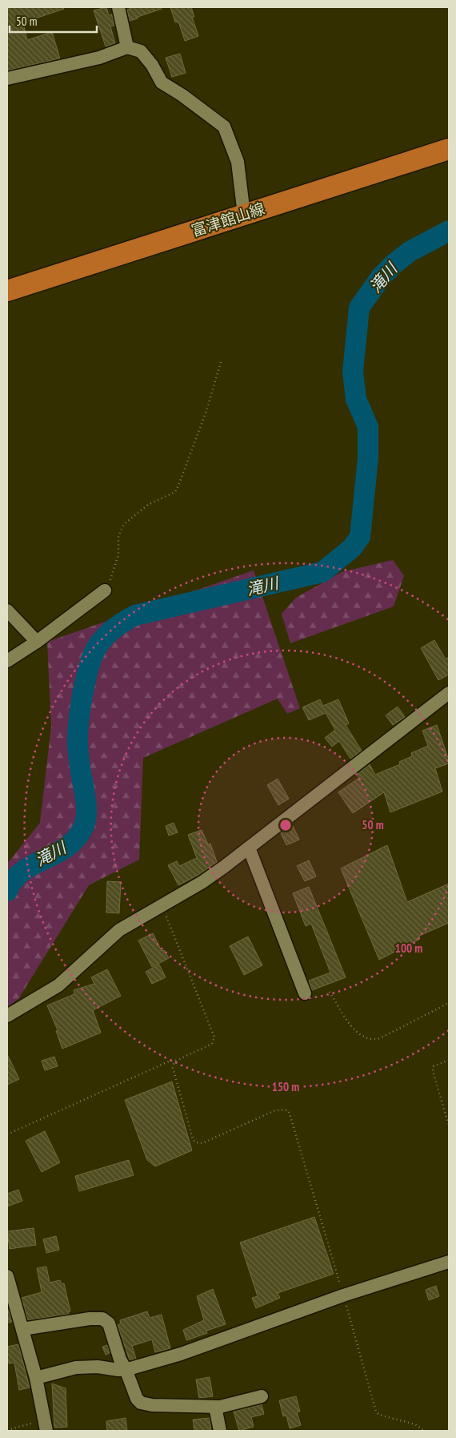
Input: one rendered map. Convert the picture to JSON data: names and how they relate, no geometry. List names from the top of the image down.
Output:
{
  "streets": {
    "main road": ["富津館山線"]
  },
  "water": ["滝川"],
  "scale_bar": "50 m",
  "rings": ["50 m", "100 m", "150 m"]
}
